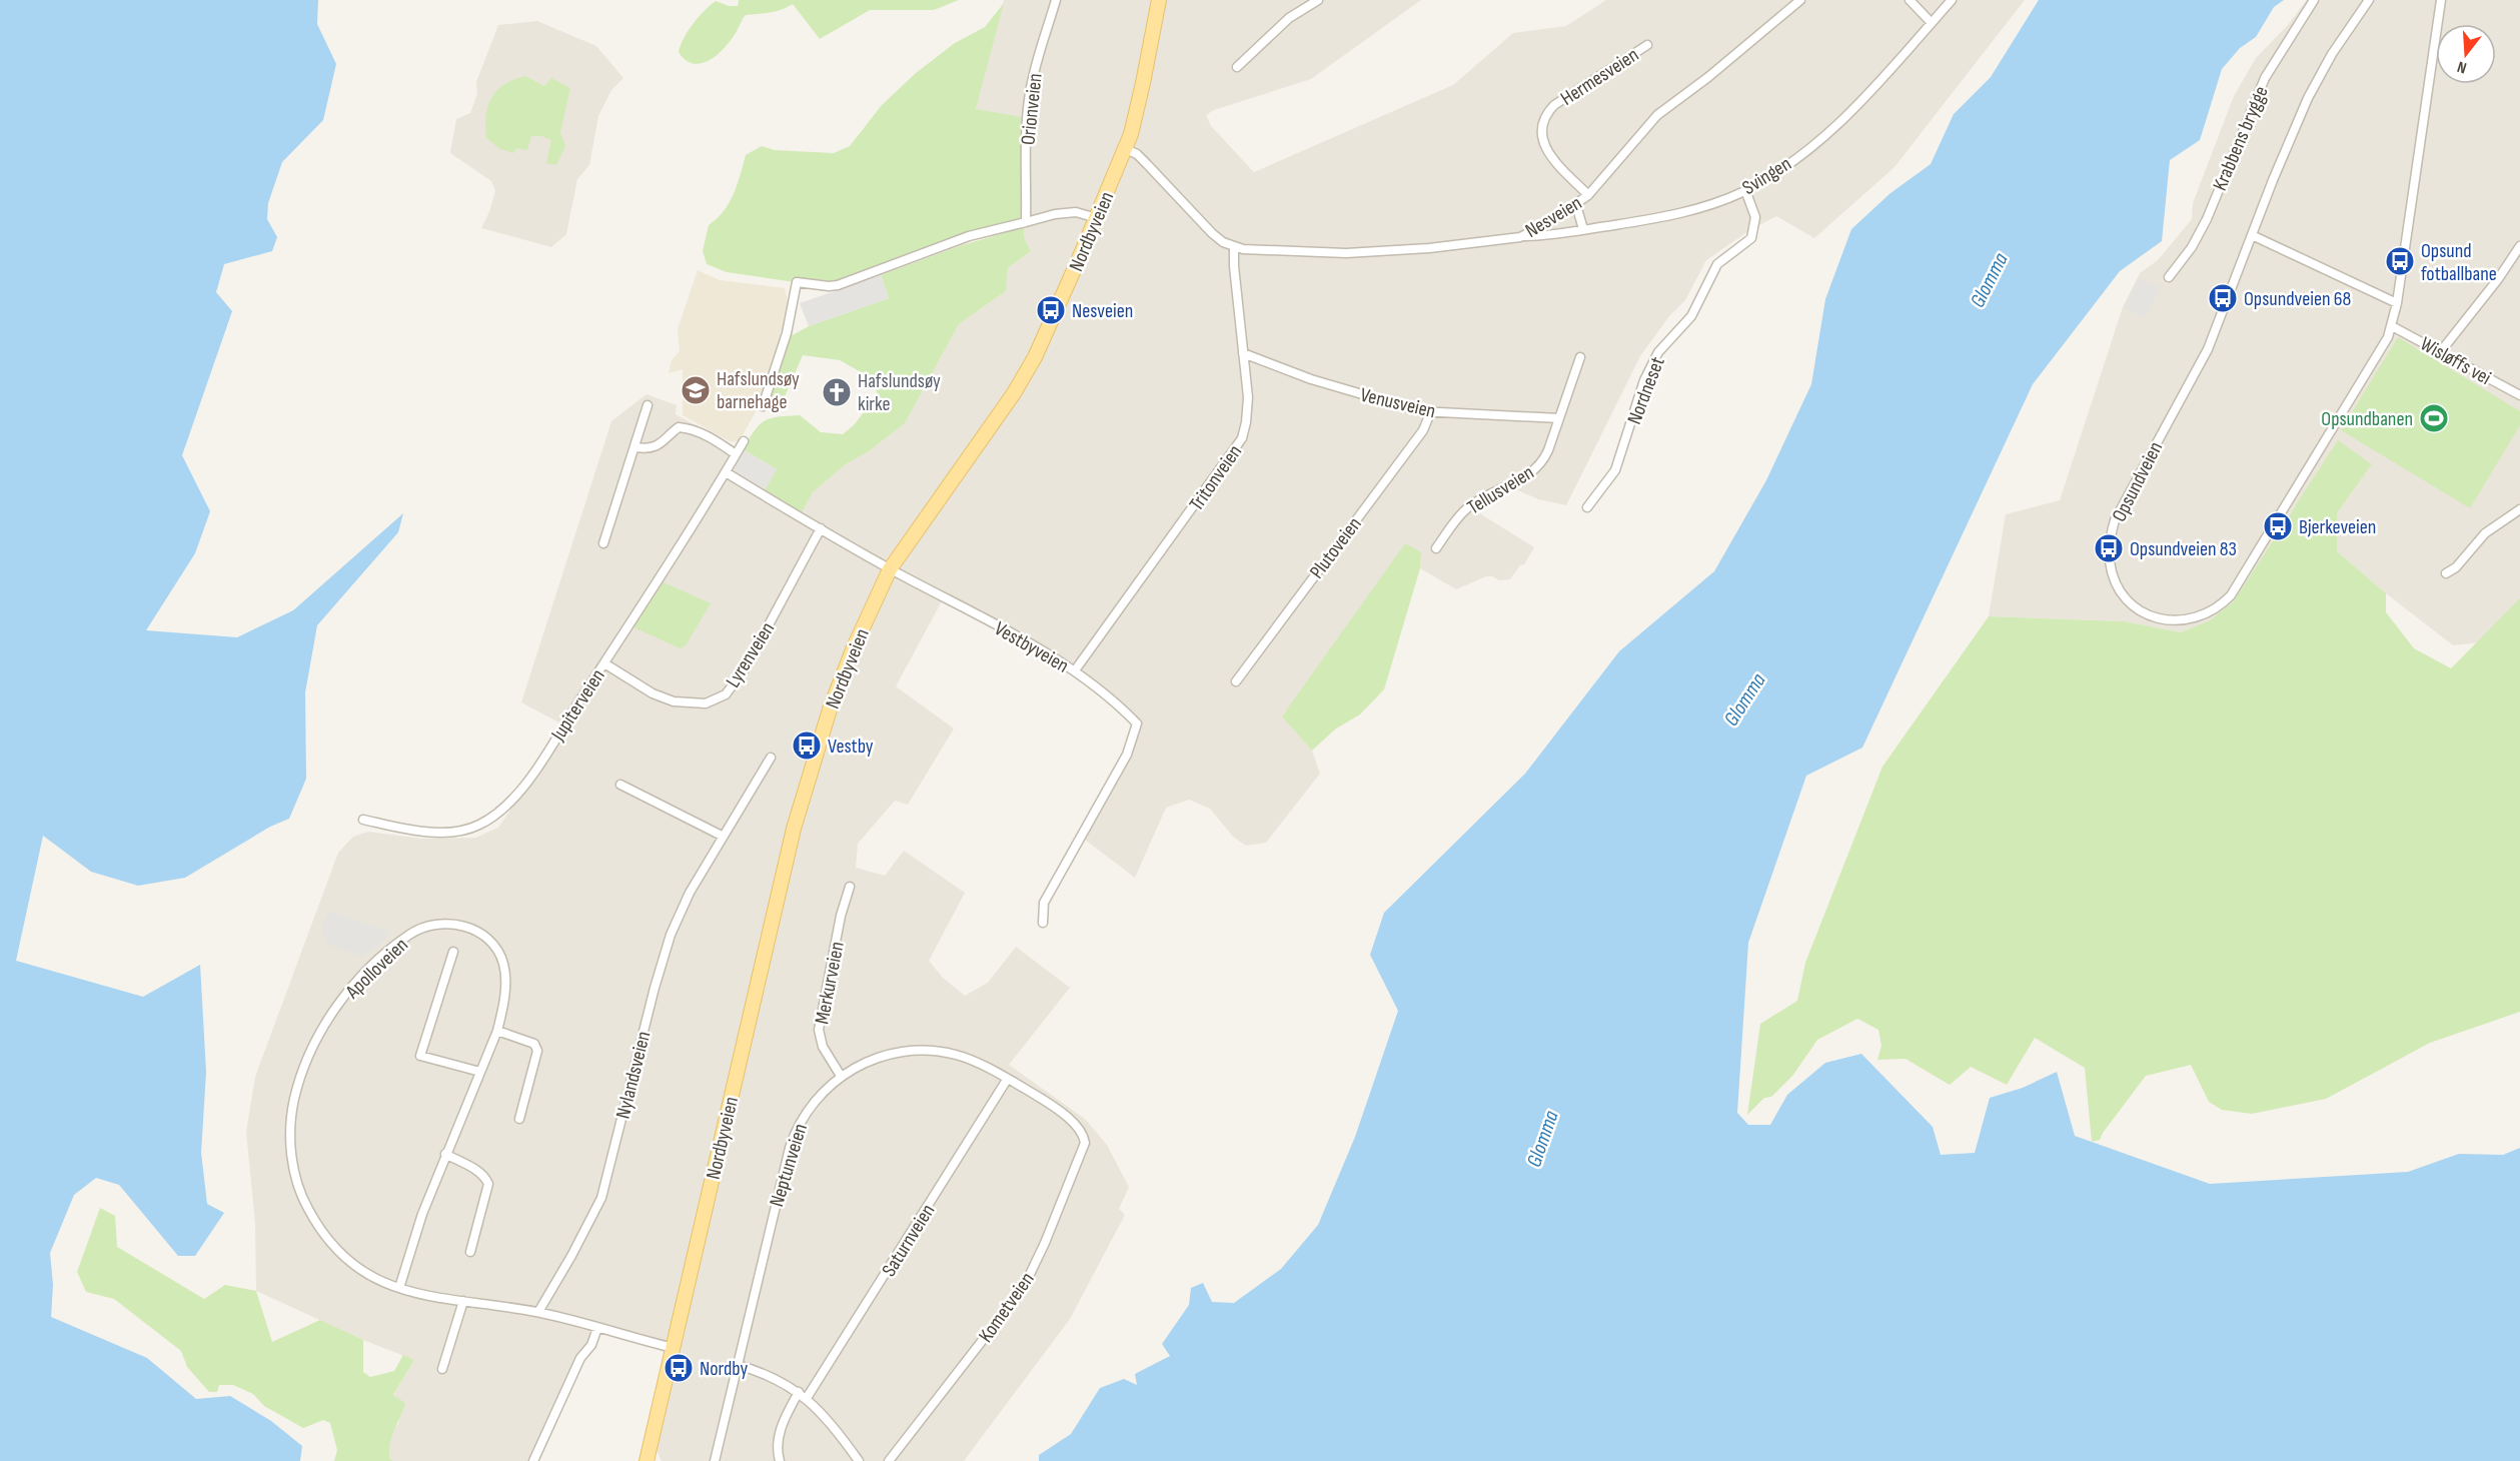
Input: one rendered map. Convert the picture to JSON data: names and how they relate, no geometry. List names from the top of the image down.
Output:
{
  "streets": {
    "main road": ["Nordbyveien"],
    "street": [
      "Hermesveien",
      "Orionveien",
      "Krabbens brygge",
      "Svingen",
      "Nesveien",
      "Wisløffs vei",
      "Nordneset",
      "Venusveien",
      "Tritonveien",
      "Opsundveien",
      "Tellusveien",
      "Plutoveien",
      "Vestbyveien",
      "Lyrenveien",
      "Jupiterveien",
      "Apolloveien",
      "Merkurveien",
      "Nylandsveien",
      "Neptunveien",
      "Saturnveien",
      "Kometveien"
    ]
  },
  "crossings": [
    ["Hermesveien", "Nesveien"],
    ["Svingen", "Nesveien"],
    ["Svingen", "Nordneset"],
    ["Nesveien", "Tritonveien"],
    ["Nordbyveien", "Vestbyveien"],
    ["Nordbyveien", "Apolloveien"],
    ["Wisløffs vei", "Opsundveien"],
    ["Venusveien", "Tritonveien"],
    ["Venusveien", "Tellusveien"],
    ["Venusveien", "Plutoveien"],
    ["Tritonveien", "Vestbyveien"],
    ["Vestbyveien", "Lyrenveien"],
    ["Vestbyveien", "Jupiterveien"],
    ["Lyrenveien", "Jupiterveien"],
    ["Apolloveien", "Nylandsveien"],
    ["Merkurveien", "Neptunveien"],
    ["Neptunveien", "Saturnveien"],
    ["Neptunveien", "Kometveien"]
  ],
  "water": ["Glomma"],
  "places": {
    "bus stop": [
      "Opsund fotballbane",
      "Opsundveien 68",
      "Nesveien",
      "Bjerkeveien",
      "Opsundveien 83",
      "Vestby",
      "Nordby"
    ],
    "school or university": ["Hafslundsøy barnehage"],
    "church": ["Hafslundsøy kirke"],
    "sports": ["Opsundbanen"]
  },
  "north": "bottom"
}
